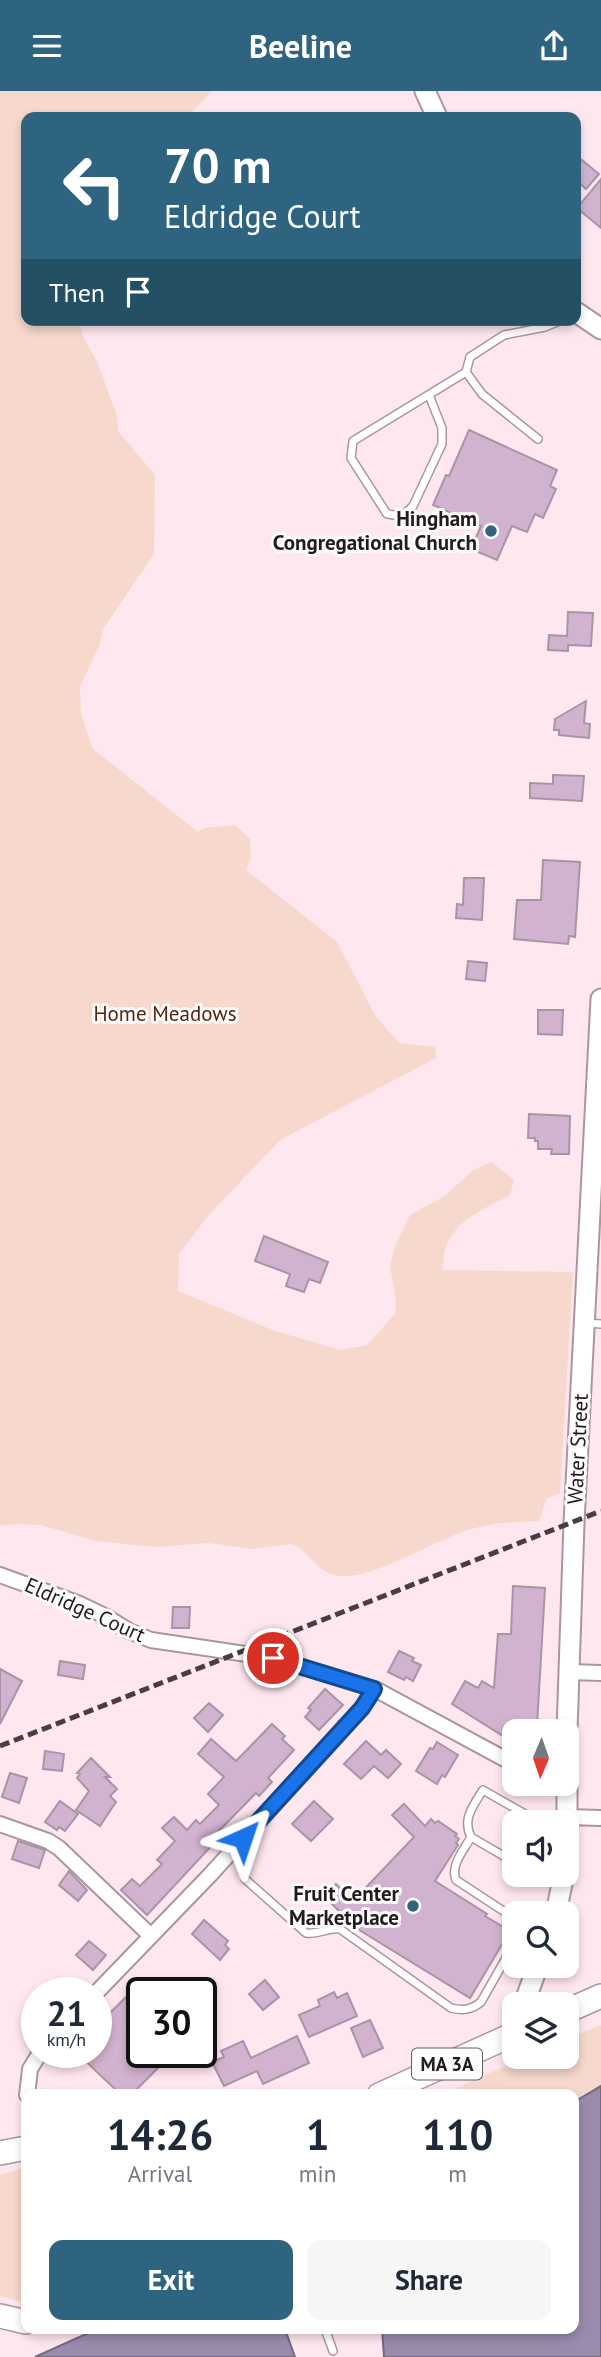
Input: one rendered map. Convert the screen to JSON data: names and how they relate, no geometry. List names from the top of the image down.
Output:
{
  "streets": {
    "main road": ["Water Street", "MA 3A"],
    "street": ["Eldridge Court"]
  },
  "parks": ["Home Meadows"],
  "places": ["Hingham Congregational Church", "Fruit Center Marketplace"],
  "north": "bottom",
  "page": {
    "header": "Beeline",
    "turn": ["70 m", "Eldridge Court"],
    "then": "Then",
    "speed": "21 km/h",
    "limit": "30",
    "eta": [
      "14:26",
      "Arrival",
      "1",
      "min",
      "110",
      "m"
    ],
    "buttons": ["Exit", "Share"]
  }
}
